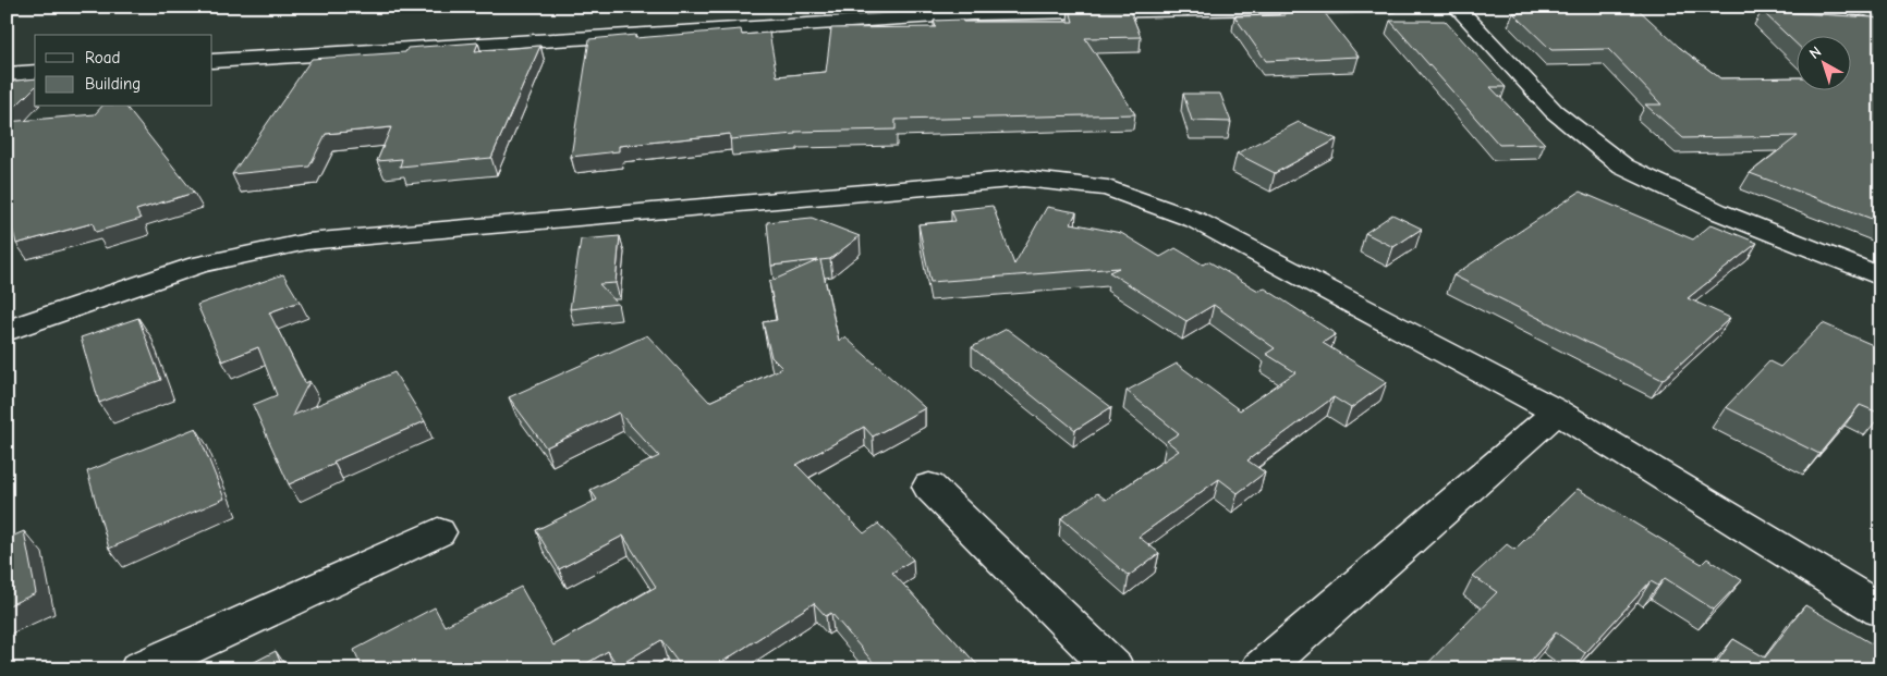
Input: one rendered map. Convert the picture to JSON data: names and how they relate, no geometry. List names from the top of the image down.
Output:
{
  "legend": ["Road", "Building"],
  "north": "top left"
}
